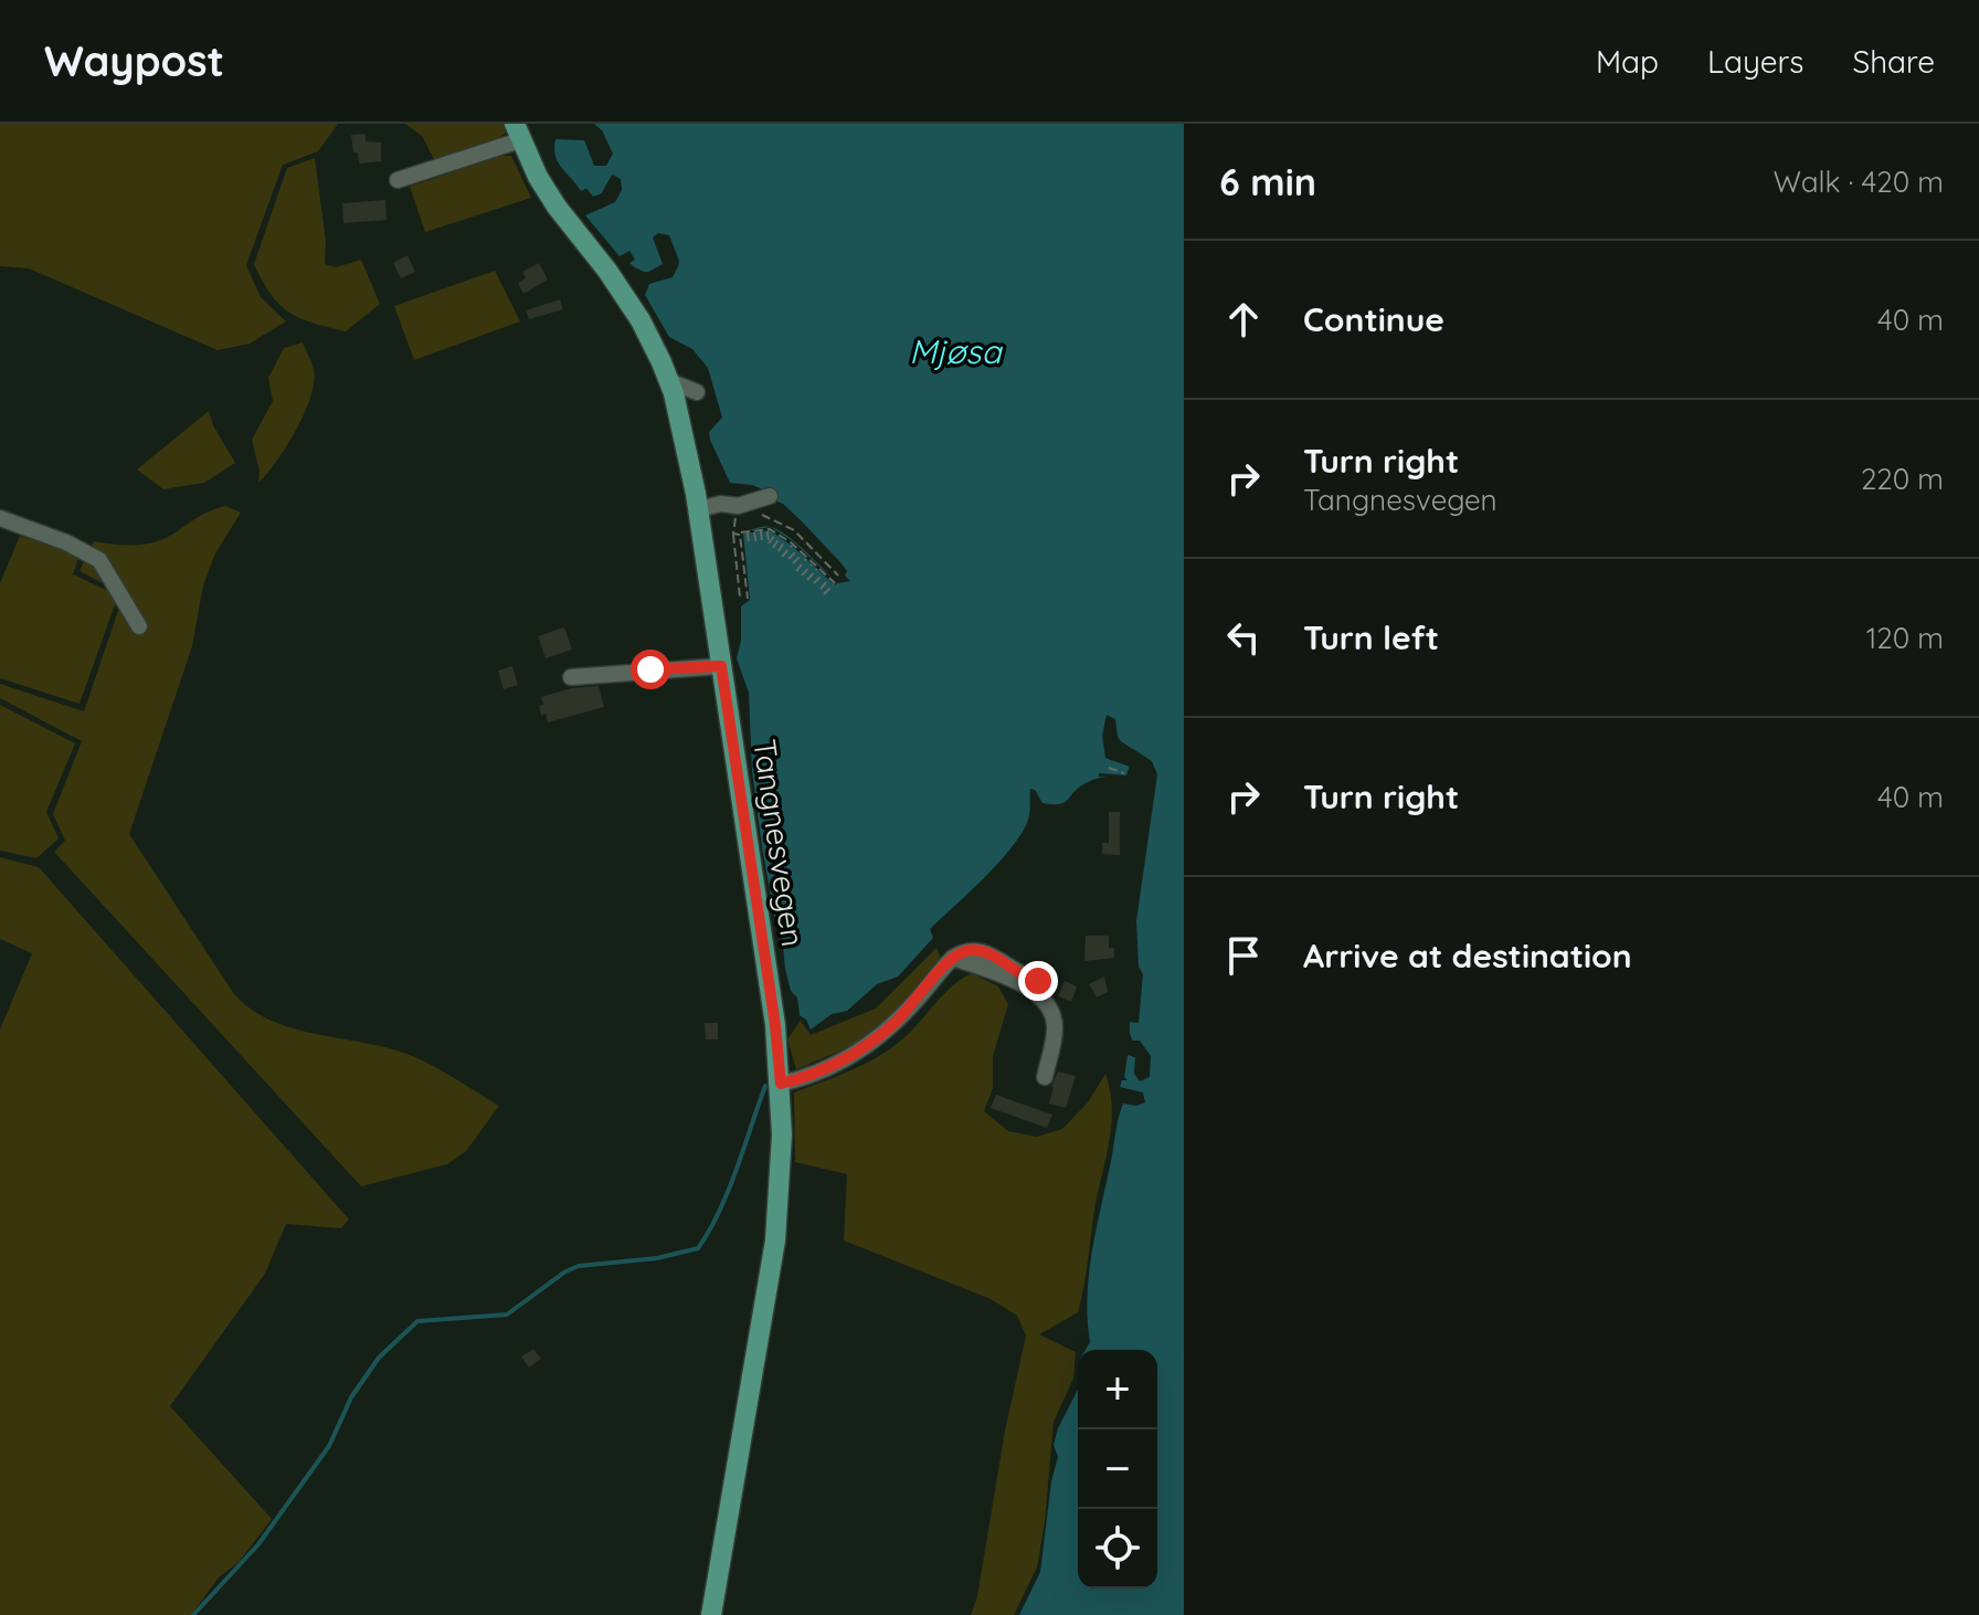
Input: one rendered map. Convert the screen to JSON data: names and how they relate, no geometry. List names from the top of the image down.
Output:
{
  "streets": {
    "main road": ["Tangnesvegen"]
  },
  "water": ["Mjøsa"],
  "page": {
    "header": "Waypost",
    "nav": ["Map", "Layers", "Share"],
    "heading": ["6 min", "Walk · 420 m"],
    "list": [
      ["Continue", "40 m"],
      ["Turn right", "Tangnesvegen", "220 m"],
      ["Turn left", "120 m"],
      ["Turn right", "40 m"],
      "Arrive at destination"
    ],
    "map_buttons": ["+", "−"]
  }
}
